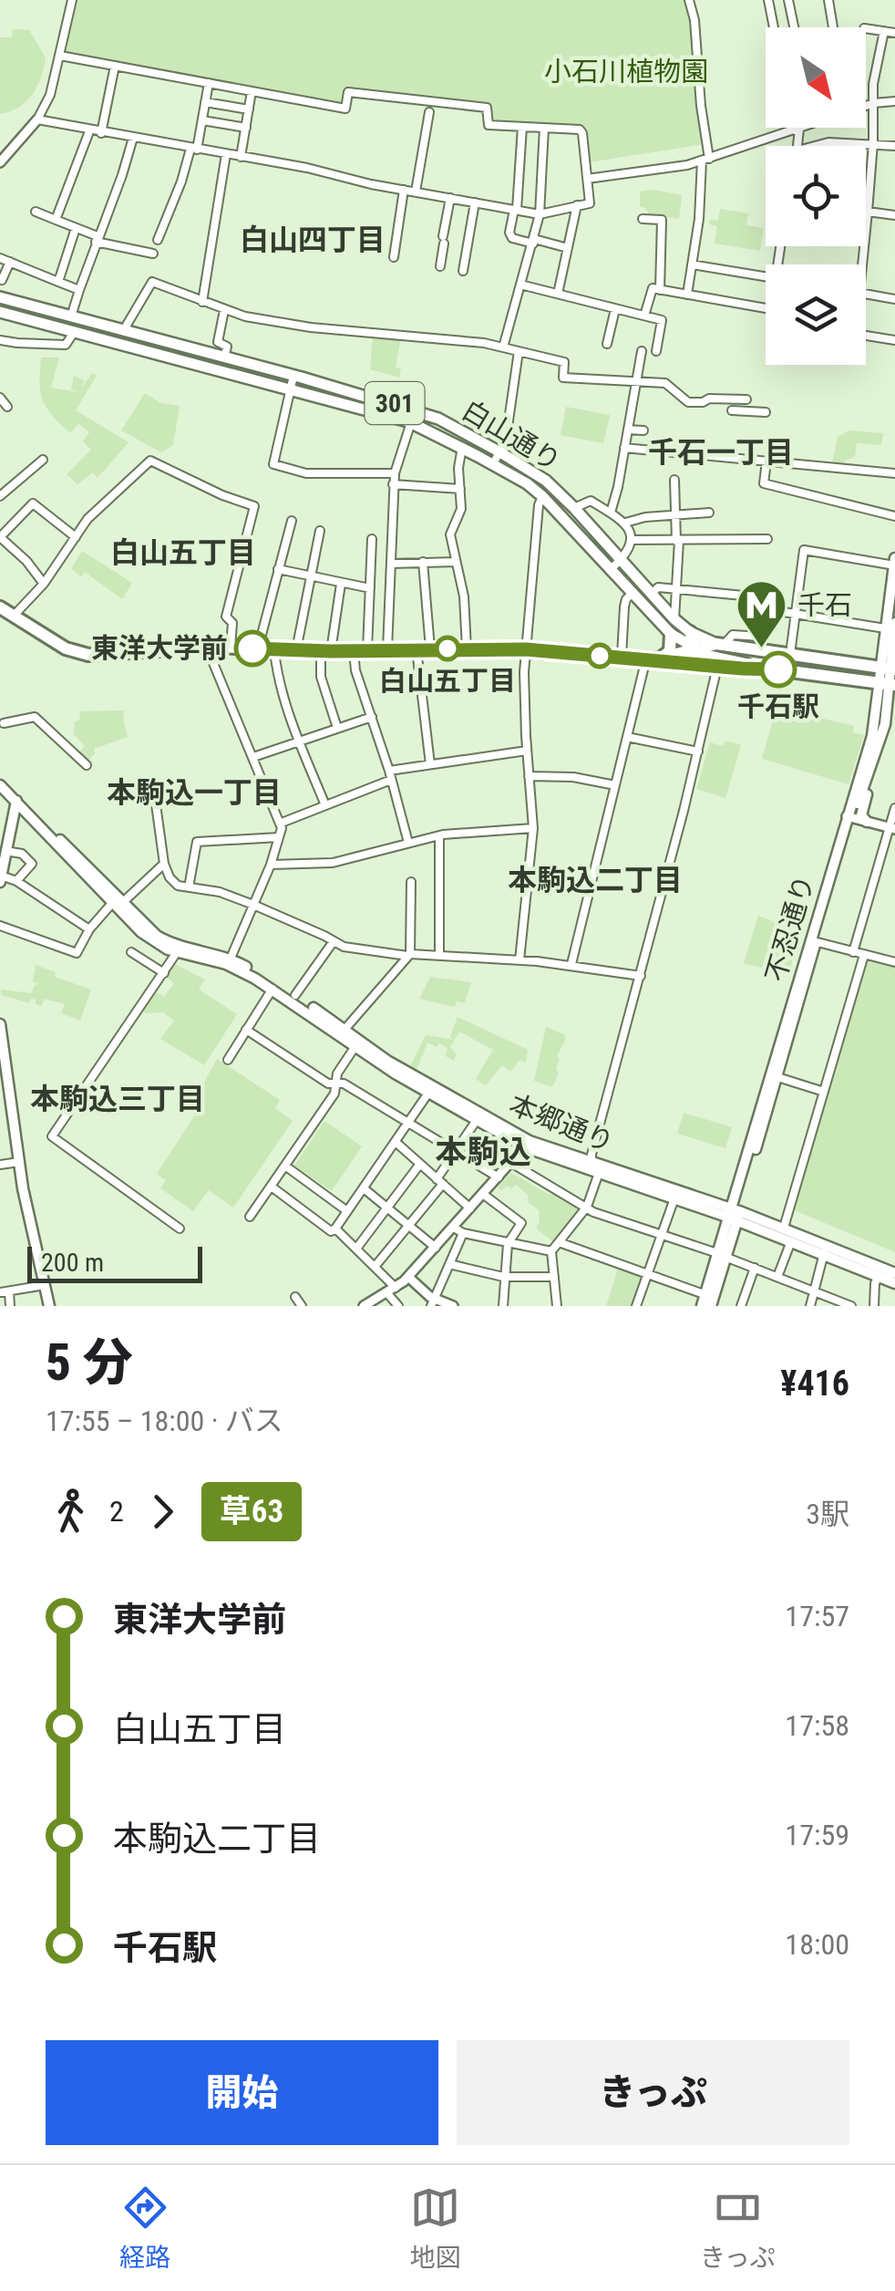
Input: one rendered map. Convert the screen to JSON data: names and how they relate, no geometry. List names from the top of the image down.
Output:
{
  "streets": {
    "highway": ["白山通り"],
    "main road": ["301", "不忍通り", "本郷通り"]
  },
  "crossings": [
    ["白山通り", "不忍通り"],
    ["不忍通り", "本郷通り"]
  ],
  "districts": [
    "白山四丁目",
    "千石一丁目",
    "白山五丁目",
    "本駒込一丁目",
    "本駒込二丁目",
    "本駒込三丁目",
    "本駒込"
  ],
  "parks": ["小石川植物園"],
  "places": {
    "other": ["東洋大学前", "白山五丁目", "千石駅"],
    "metro station": ["千石"]
  },
  "lines": ["bus line 草63"],
  "scale_bar": "200 m",
  "north": "bottom right",
  "page": {
    "scale": "200 m",
    "heading": ["5 分", "17:55 – 18:00 · バス", "¥416"],
    "legs": ["2", "草63", "3駅"],
    "list": [
      {
        "name": "東洋大学前",
        "value": "17:57"
      },
      {
        "name": "白山五丁目",
        "value": "17:58"
      },
      {
        "name": "本駒込二丁目",
        "value": "17:59"
      },
      {
        "name": "千石駅",
        "value": "18:00"
      }
    ],
    "buttons": ["開始", "きっぷ"],
    "tabs": ["経路", "地図", "きっぷ"]
  }
}
